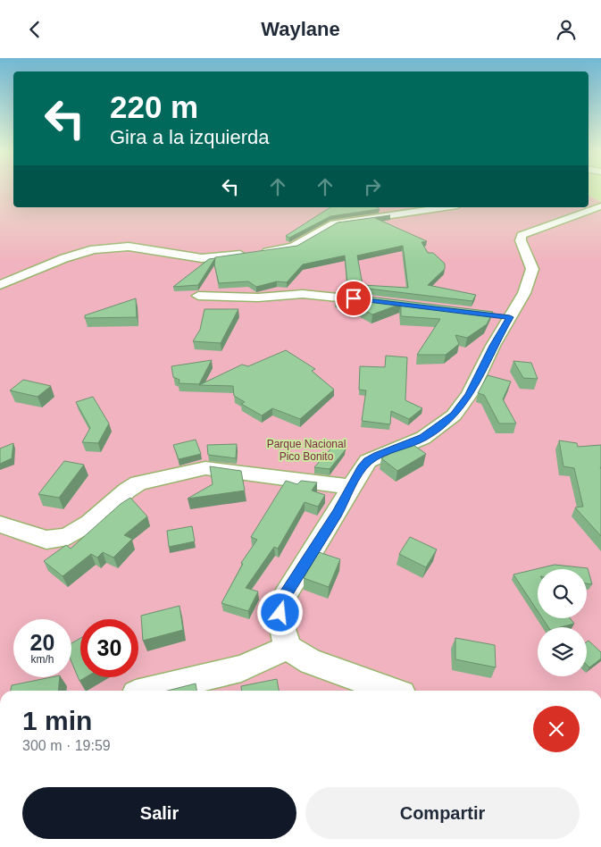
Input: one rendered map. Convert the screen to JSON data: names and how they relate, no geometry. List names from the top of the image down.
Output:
{
  "parks": ["Parque Nacional Pico Bonito"],
  "page": {
    "header": "Waylane",
    "turn": ["220 m", "Gira a la izquierda"],
    "speed": "20 km/h",
    "limit": "30",
    "heading": ["1 min", "300 m · 19:59"],
    "buttons": ["Salir", "Compartir"]
  }
}
